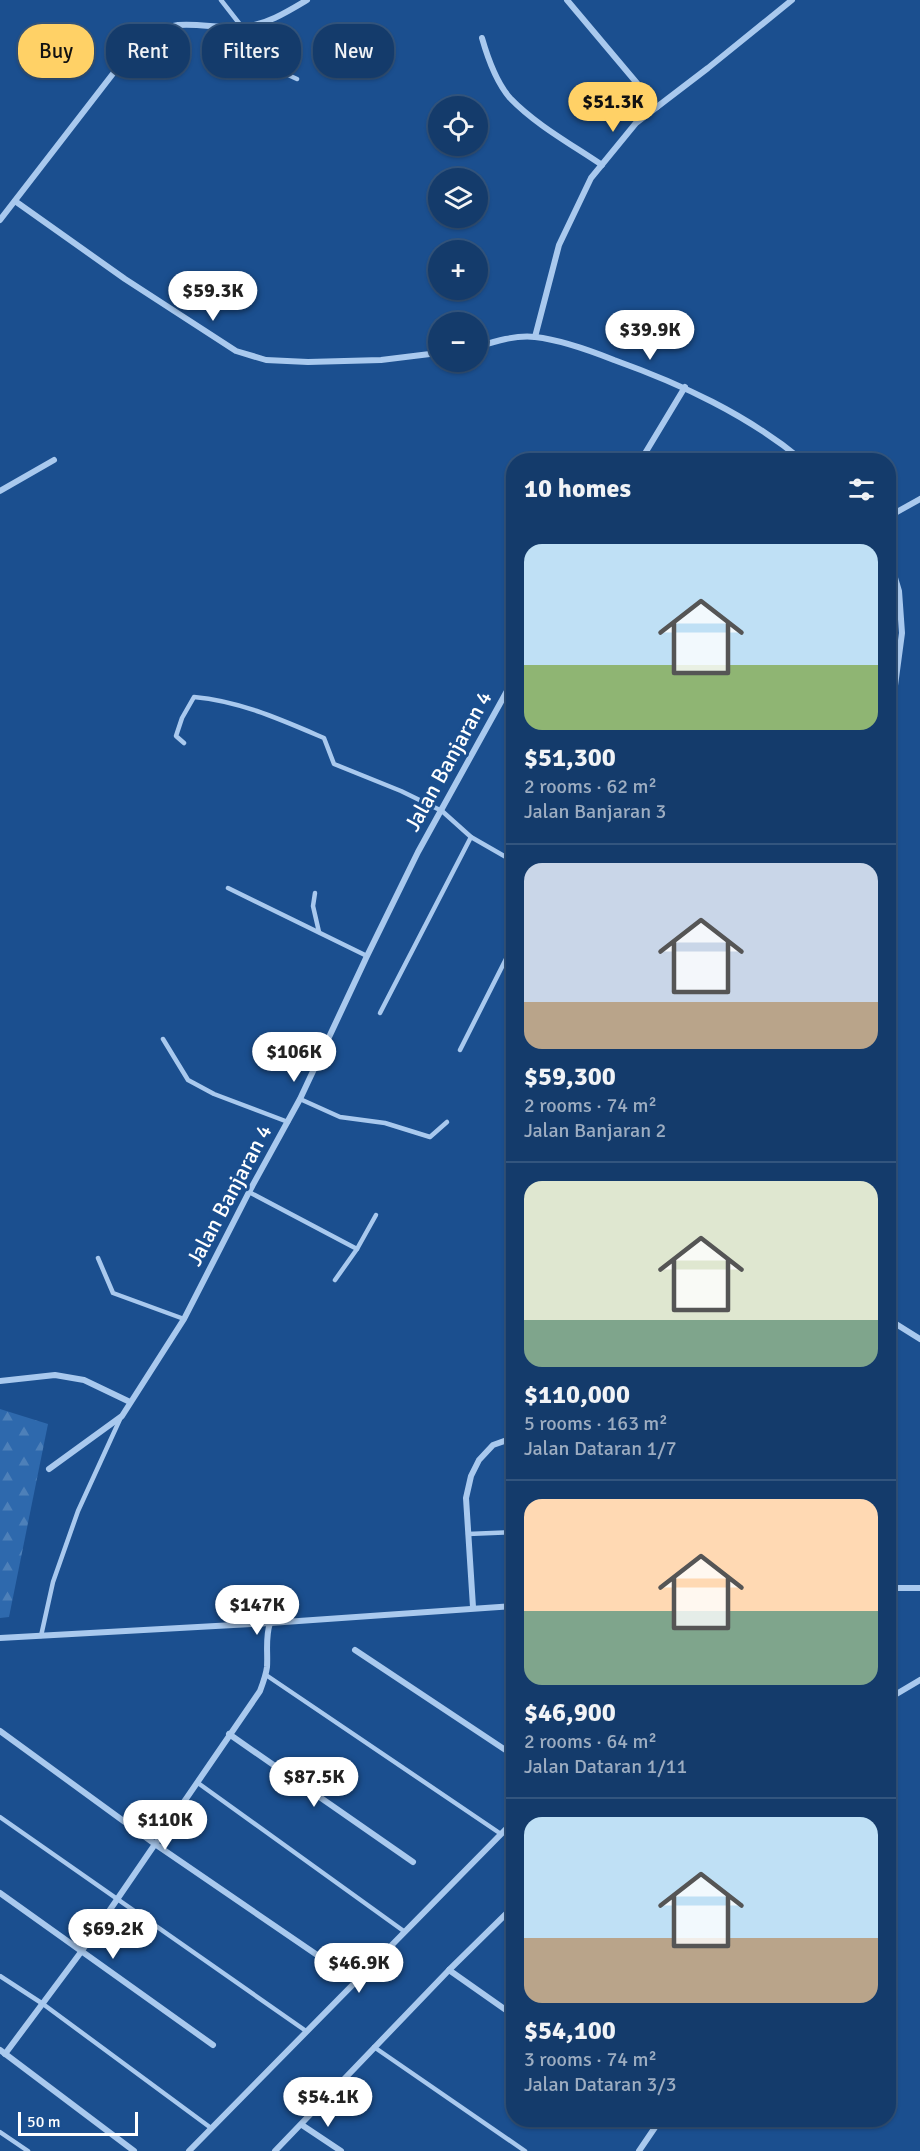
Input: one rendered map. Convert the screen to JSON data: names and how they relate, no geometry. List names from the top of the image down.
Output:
{
  "streets": {
    "street": ["Jalan Banjaran 4"]
  },
  "scale_bar": "50 m",
  "page": {
    "chip": [
      "Buy",
      "Rent",
      "Filters",
      "New"
    ],
    "price": [
      "$51.3K",
      "$59.3K",
      "$39.9K",
      "$106K",
      "$147K",
      "$87.5K",
      "$110K",
      "$69.2K",
      "$46.9K",
      "$54.1K"
    ],
    "map_buttons": ["+", "−"],
    "heading": "10 homes",
    "list": [
      {
        "name": "$51,300",
        "note": "2 rooms · 62 m² · Jalan Banjaran 3"
      },
      {
        "name": "$59,300",
        "note": "2 rooms · 74 m² · Jalan Banjaran 2"
      },
      {
        "name": "$110,000",
        "note": "5 rooms · 163 m² · Jalan Dataran 1/7"
      },
      {
        "name": "$46,900",
        "note": "2 rooms · 64 m² · Jalan Dataran 1/11"
      },
      {
        "name": "$54,100",
        "note": "3 rooms · 74 m² · Jalan Dataran 3/3"
      }
    ],
    "scale": "50 m"
  }
}
